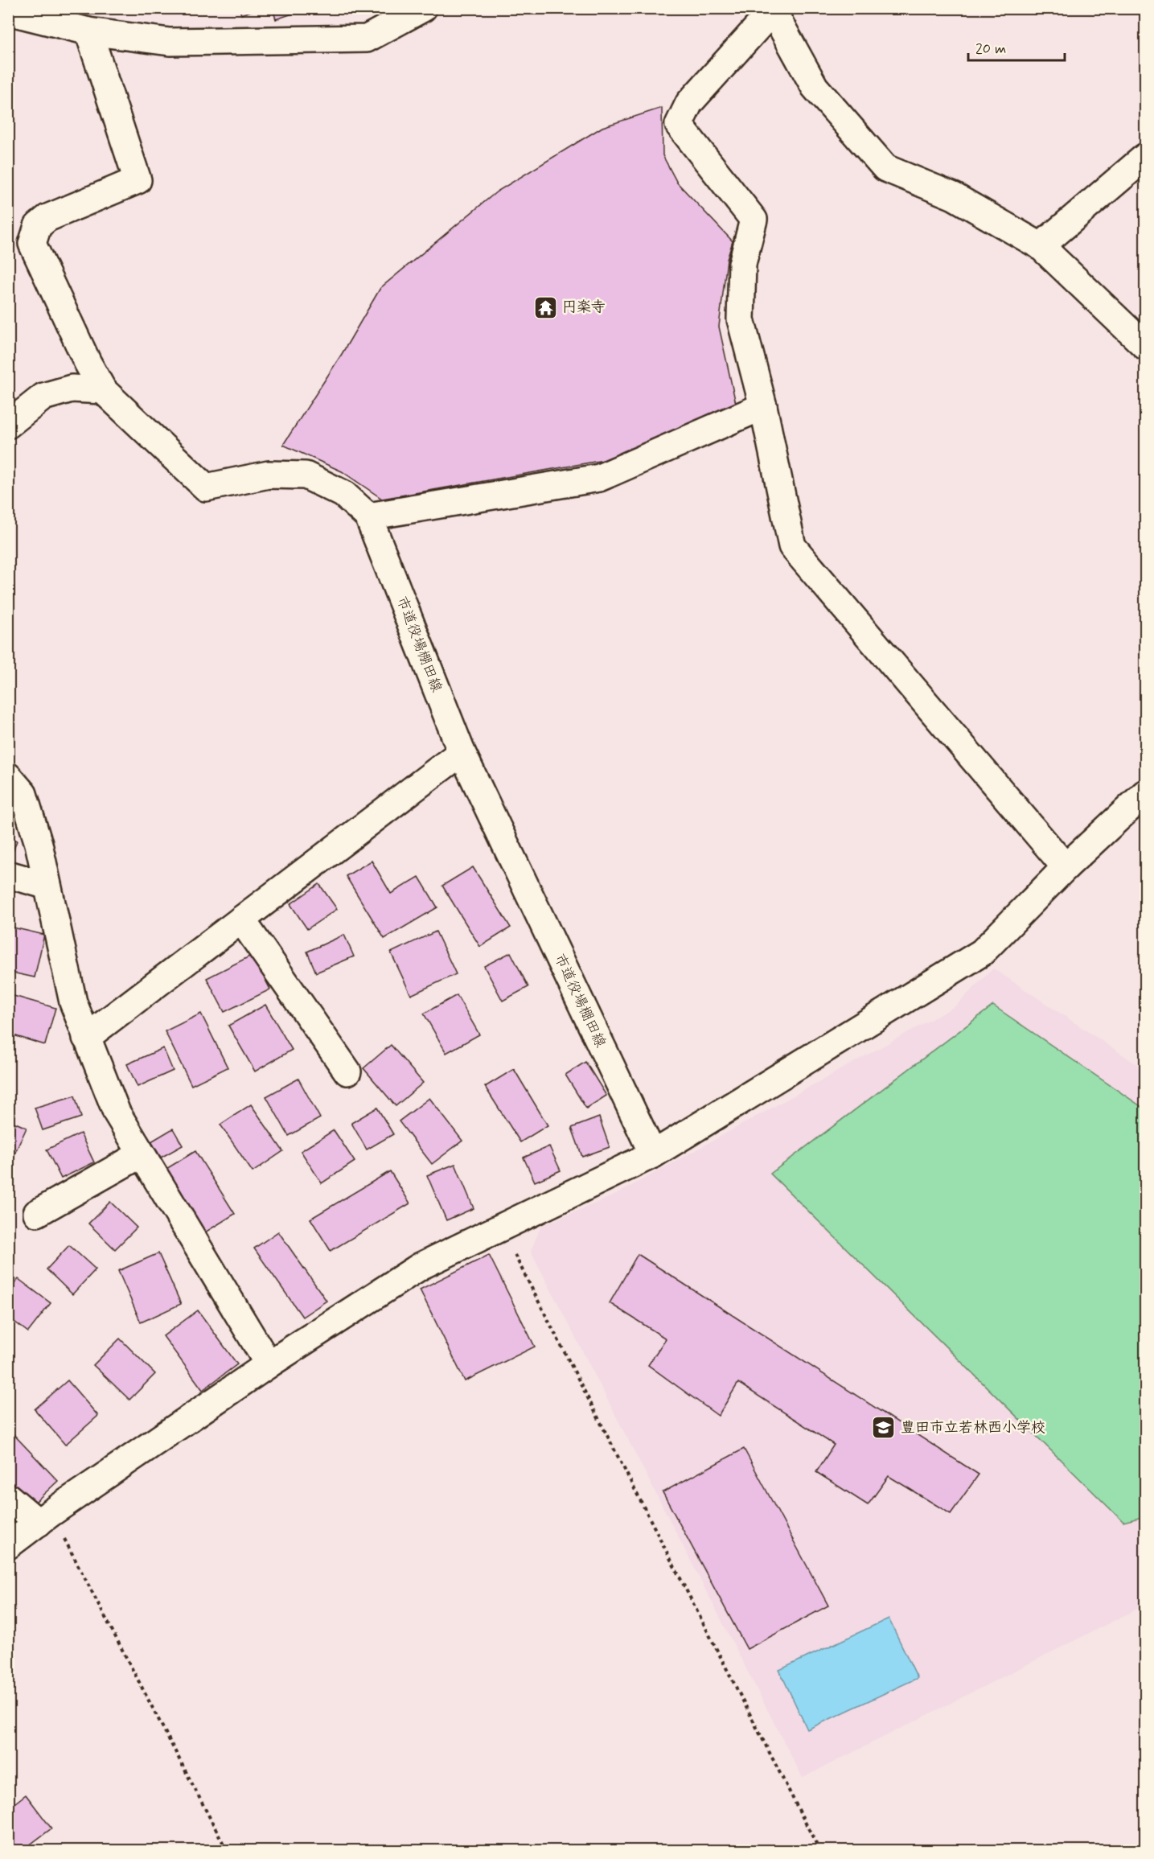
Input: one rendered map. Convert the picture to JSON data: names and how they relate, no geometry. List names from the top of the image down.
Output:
{
  "streets": {
    "street": ["市道役場棚田線"]
  },
  "places": {
    "temple": ["円楽寺"],
    "school or university": ["豊田市立若林西小学校"]
  },
  "scale_bar": "20 m"
}
